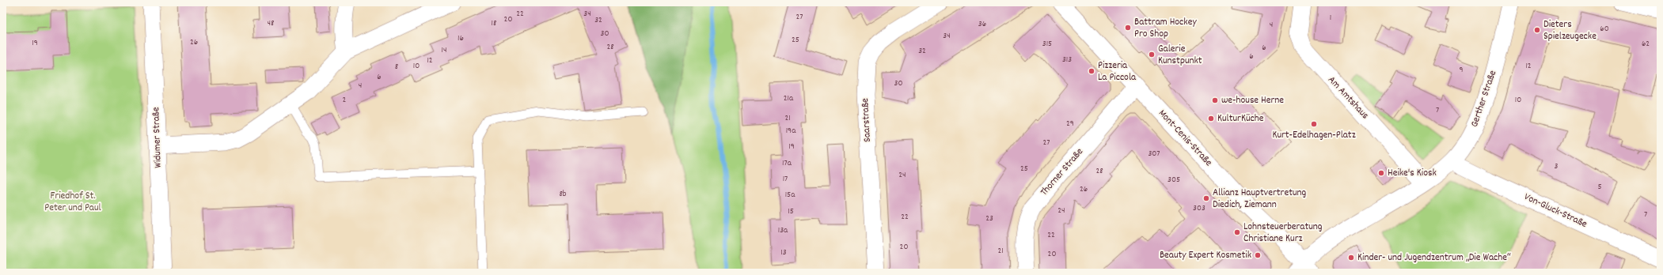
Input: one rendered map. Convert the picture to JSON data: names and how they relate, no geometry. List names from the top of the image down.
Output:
{
  "streets": {
    "street": [
      "Am Amtshaus",
      "Gerther Straße",
      "Saarstraße",
      "Widumer Straße",
      "Mont-Cenis-Straße",
      "Thorner Straße",
      "Von-Gluck-Straße"
    ]
  },
  "crossings": [
    ["Am Amtshaus", "Gerther Straße"],
    ["Gerther Straße", "Mont-Cenis-Straße"],
    ["Gerther Straße", "Von-Gluck-Straße"],
    ["Mont-Cenis-Straße", "Thorner Straße"]
  ],
  "parks": ["Friedhof St. Peter und Paul"],
  "places": [
    "Battram Hockey Pro Shop",
    "Dieters Spielzeugecke",
    "Galerie Kunstpunkt",
    "Pizzeria La Piccola",
    "we-house Herne",
    "KulturKüche",
    "Kurt-Edelhagen-Platz",
    "Heike's Kiosk",
    "Allianz Hauptvertretung Diedich, Ziemann",
    "Lohnsteuerberatung Christiane Kurz",
    "Beauty Expert Kosmetik",
    "Kinder- und Jugendzentrum „Die Wache“"
  ],
  "house_numbers": [
    "22",
    "34",
    "27",
    "1",
    "20",
    "32",
    "48",
    "18",
    "36",
    "4",
    "60",
    "30",
    "34",
    "16",
    "25",
    "26",
    "19",
    "315",
    "62",
    "28",
    "6",
    "14",
    "32",
    "6",
    "313",
    "12",
    "10",
    "12",
    "8",
    "9",
    "6",
    "30",
    "4",
    "21a",
    "2",
    "10",
    "7",
    "21",
    "29",
    "19a",
    "27",
    "19",
    "307",
    "17a",
    "3",
    "25",
    "28",
    "24",
    "17",
    "305",
    "5",
    "26",
    "8b",
    "15a",
    "303",
    "24",
    "15",
    "7",
    "22",
    "23",
    "13a",
    "22",
    "20",
    "21",
    "13",
    "20"
  ]
}
